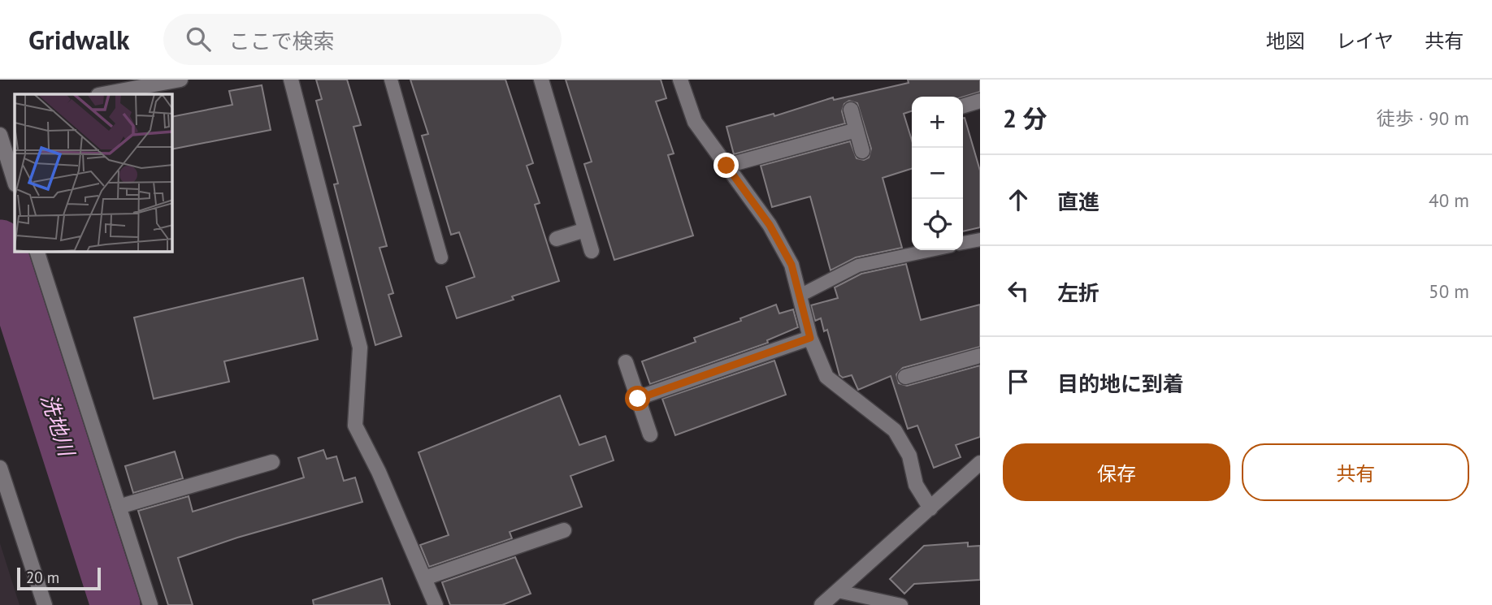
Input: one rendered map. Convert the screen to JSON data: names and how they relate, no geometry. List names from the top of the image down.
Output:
{
  "water": ["洗地川"],
  "scale_bar": "20 m",
  "page": {
    "header": "Gridwalk",
    "search": "ここで検索",
    "nav": ["地図", "レイヤ", "共有"],
    "heading": ["2 分", "徒歩 · 90 m"],
    "map_buttons": ["+", "−"],
    "list": [
      ["直進", "40 m"],
      ["左折", "50 m"],
      "目的地に到着"
    ],
    "buttons": ["保存", "共有"],
    "scale": "20 m"
  }
}
